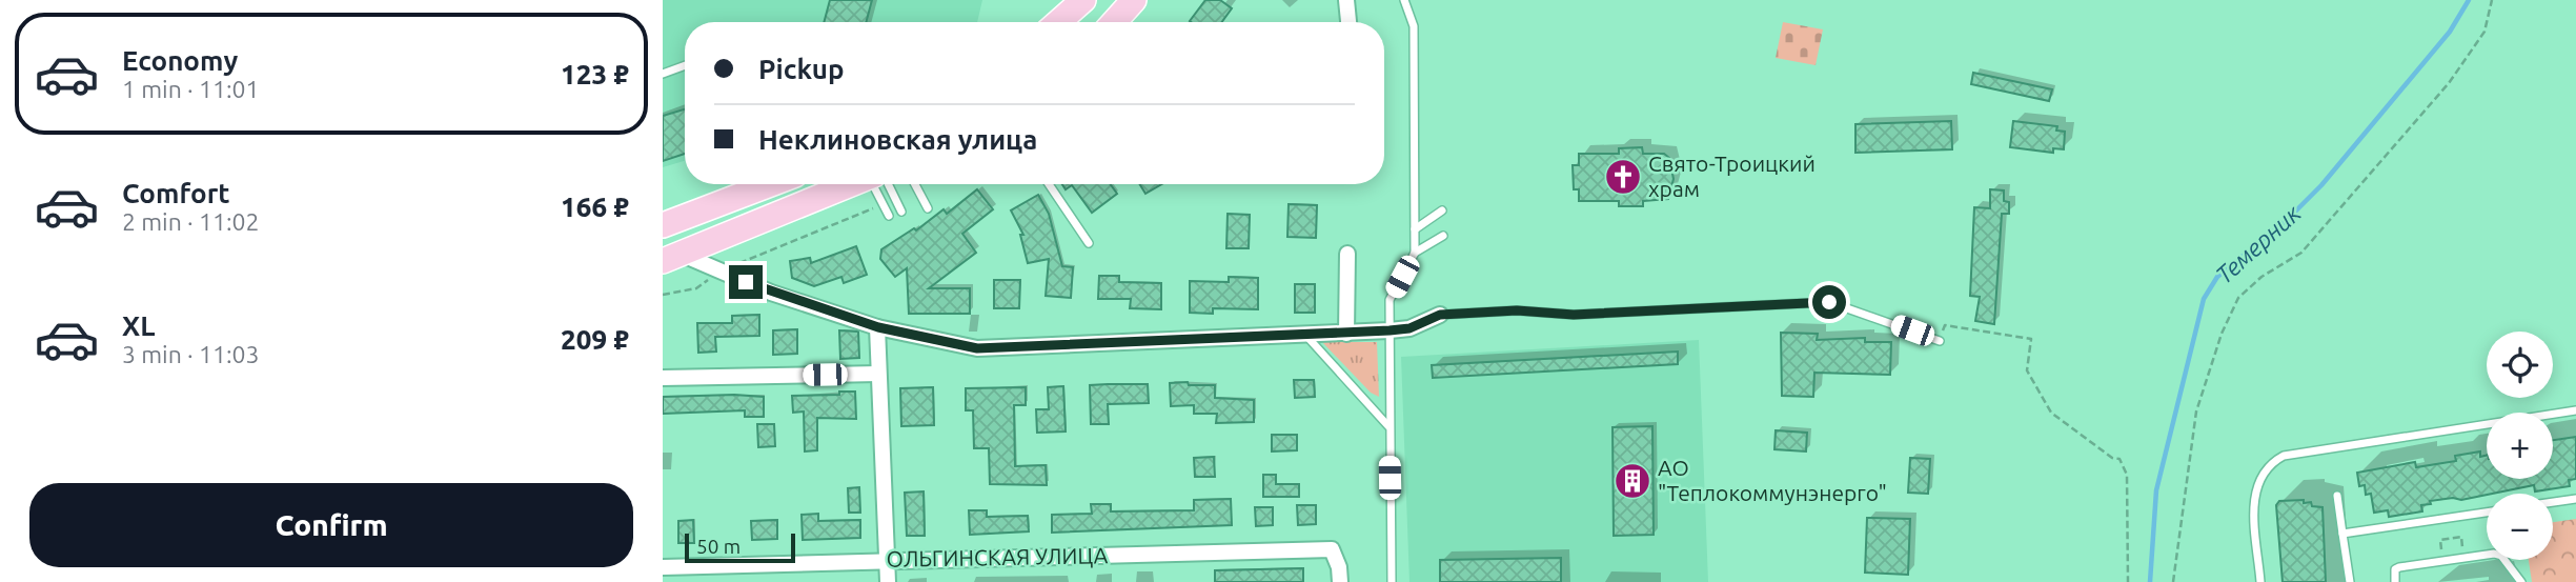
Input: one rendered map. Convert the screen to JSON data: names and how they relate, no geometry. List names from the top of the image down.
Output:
{
  "streets": {
    "street": ["ОЛЬГИНСКАЯ УЛИЦА"]
  },
  "water": ["Темерник"],
  "places": {
    "church": ["Свято-Троицкий храм"],
    "building": ["АО \"Теплокоммунэнерго\""]
  },
  "scale_bar": "50 m",
  "page": {
    "list": [
      {
        "name": "Economy",
        "note": "1 min · 11:01",
        "value": "123 ₽"
      },
      {
        "name": "Comfort",
        "note": "2 min · 11:02",
        "value": "166 ₽"
      },
      {
        "name": "XL",
        "note": "3 min · 11:03",
        "value": "209 ₽"
      }
    ],
    "banner": ["Pickup", "Неклиновская улица"],
    "map_buttons": ["+", "−"],
    "buttons": "Confirm",
    "scale": "50 m"
  }
}
